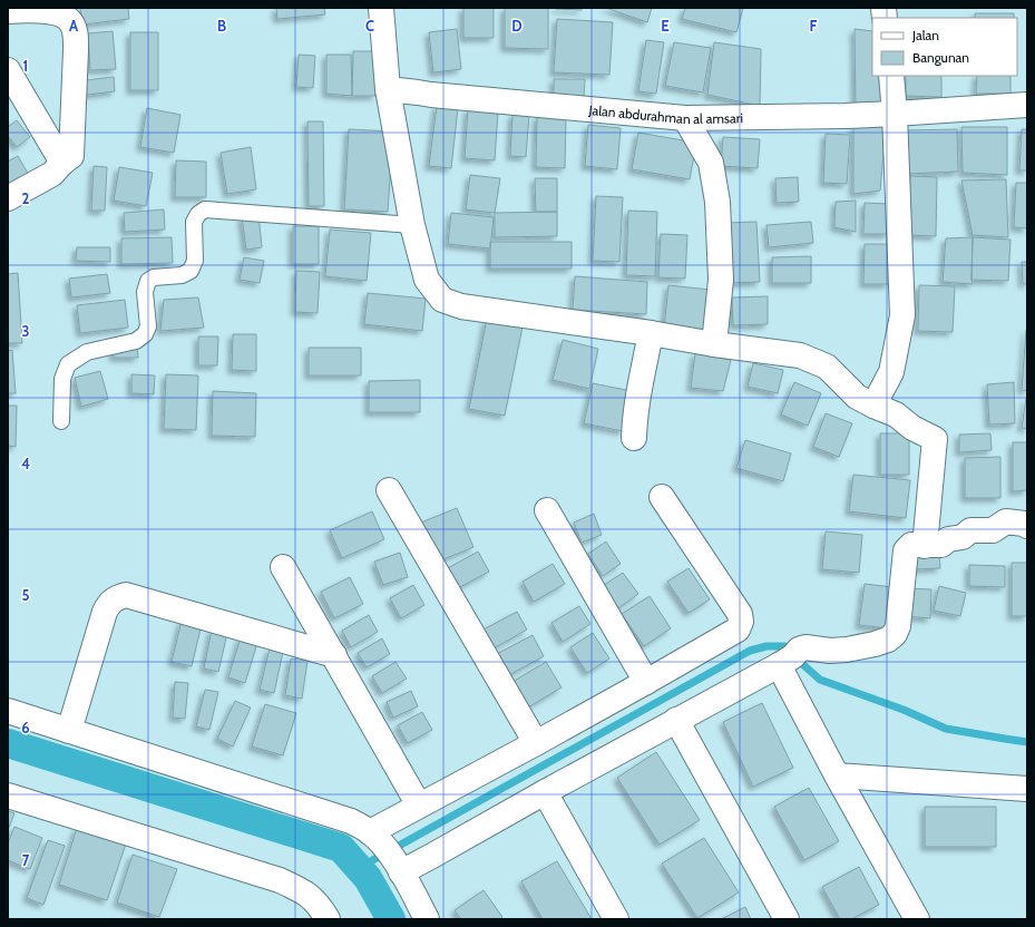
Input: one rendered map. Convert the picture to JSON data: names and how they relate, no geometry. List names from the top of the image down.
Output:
{
  "streets": {
    "street": ["Jalan abdurahman al amsari"]
  },
  "legend": ["Jalan", "Bangunan"],
  "grid": {
    "columns": [
      "A",
      "B",
      "C",
      "D",
      "E",
      "F"
    ],
    "rows": [
      "1",
      "2",
      "3",
      "4",
      "5",
      "6",
      "7"
    ]
  }
}
